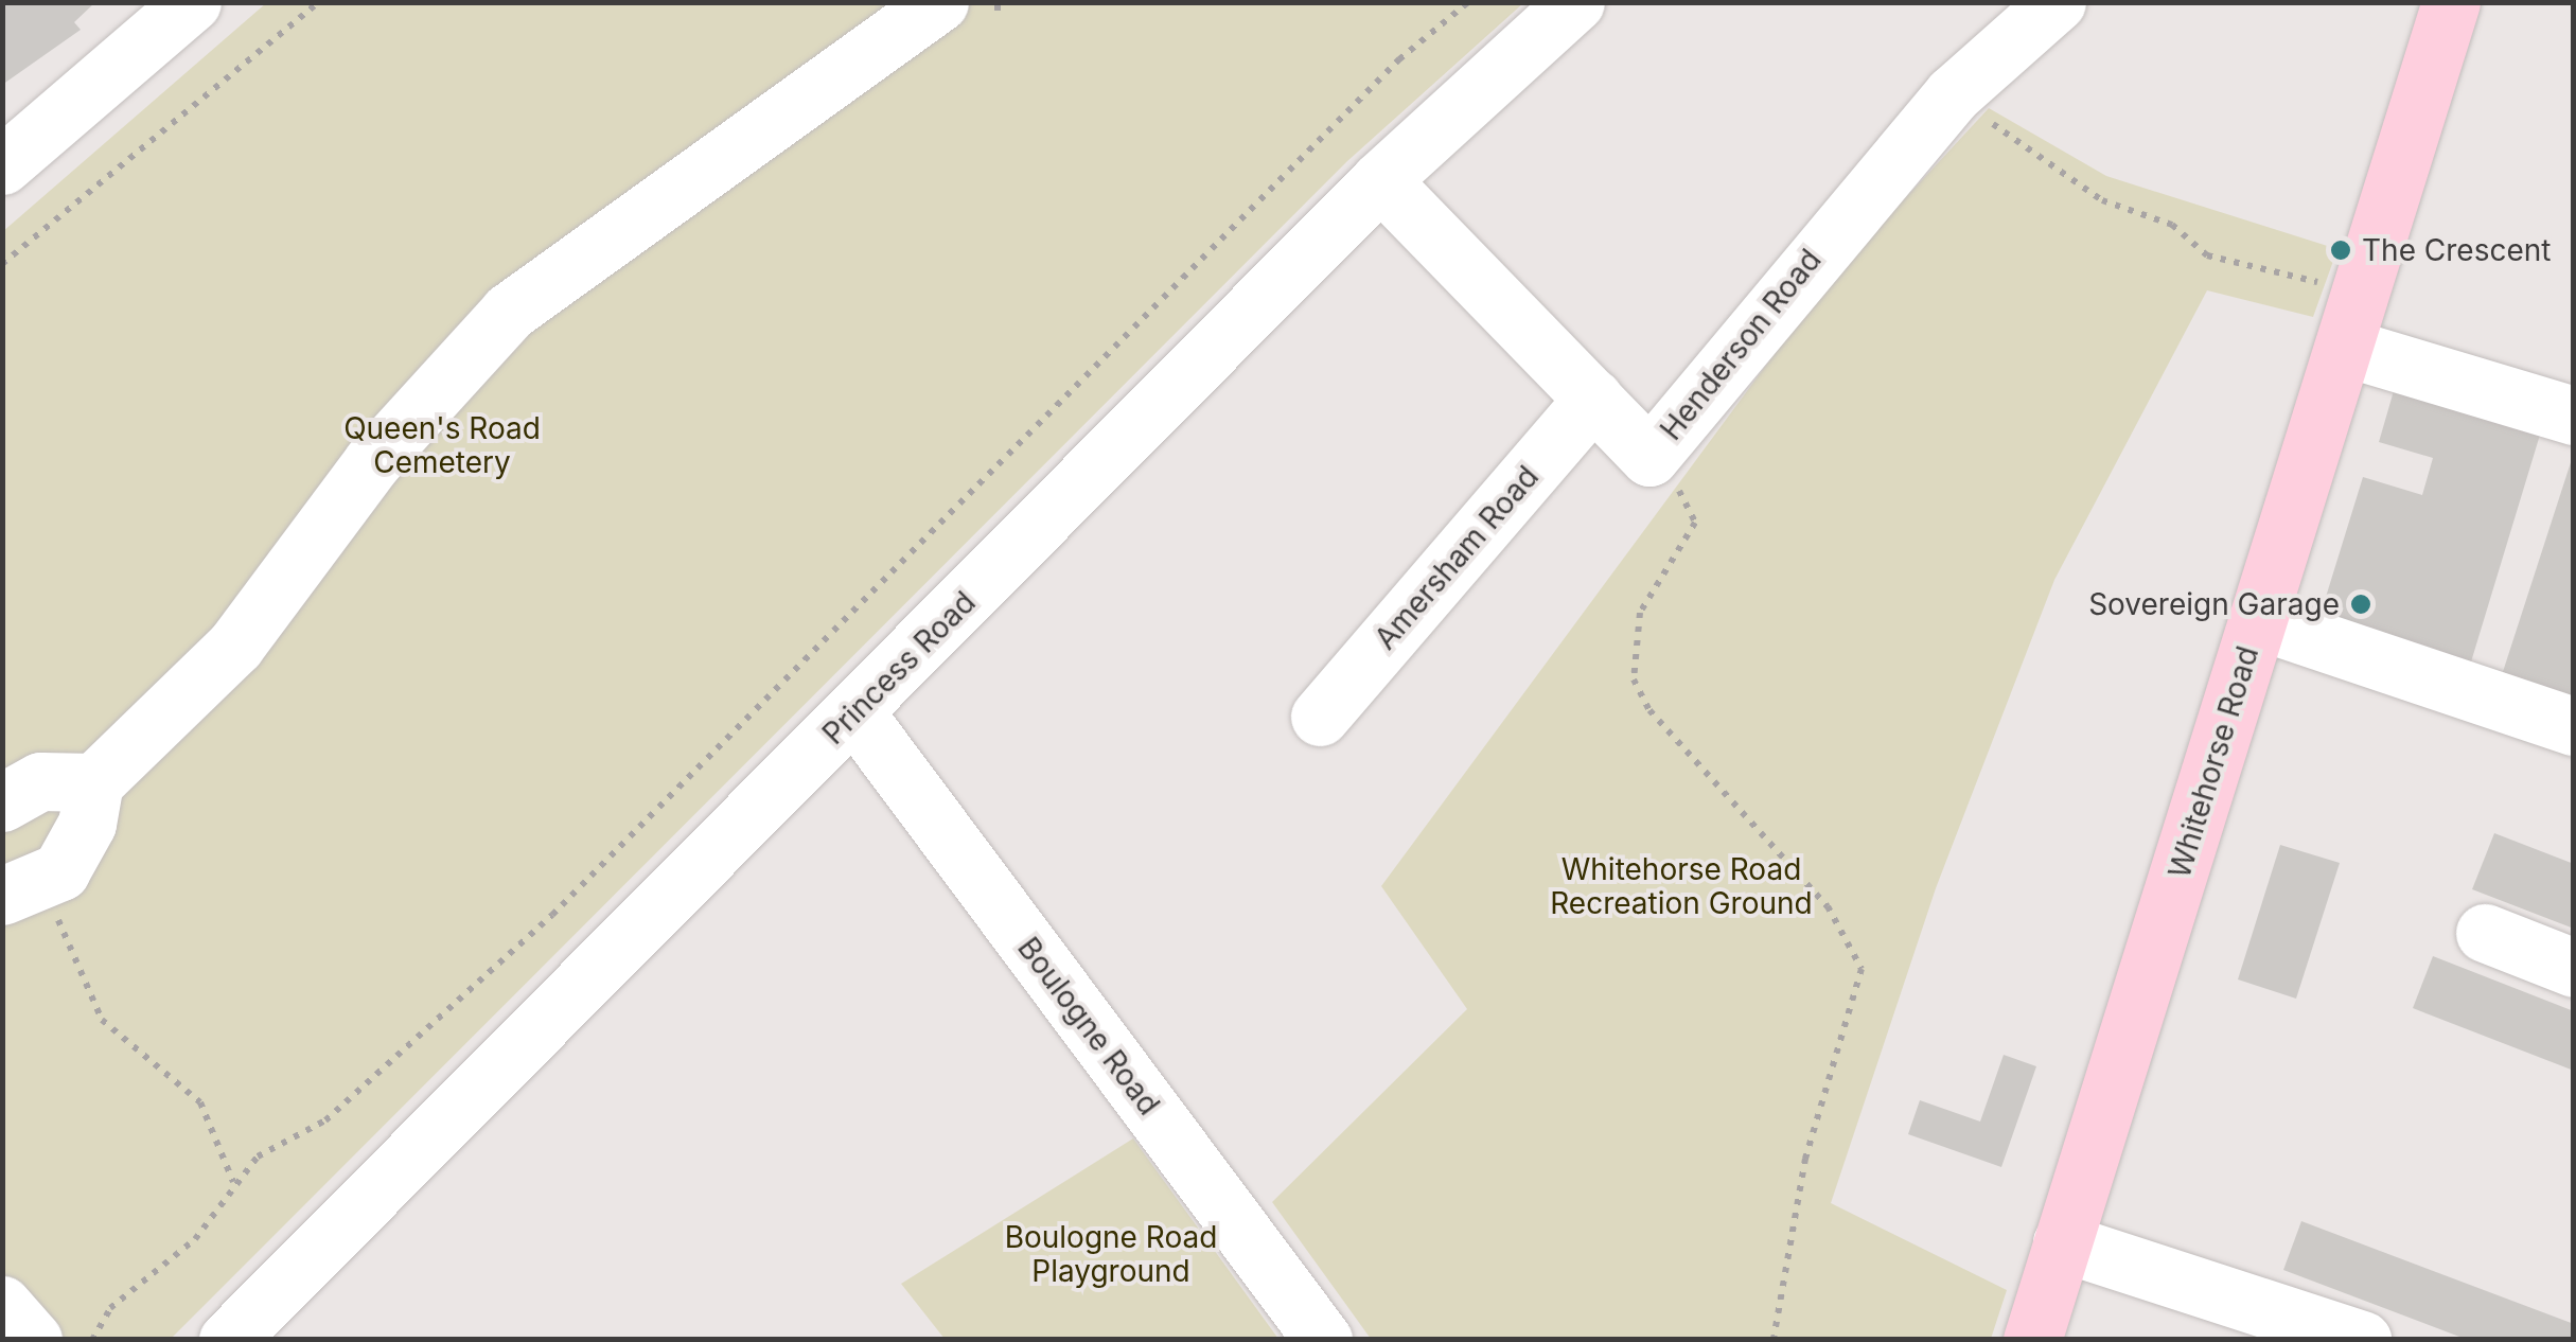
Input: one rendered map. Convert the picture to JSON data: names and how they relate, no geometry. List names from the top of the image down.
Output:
{
  "streets": {
    "main road": ["Whitehorse Road"],
    "street": [
      "Henderson Road",
      "Amersham Road",
      "Princess Road",
      "Boulogne Road"
    ]
  },
  "crossings": [
    ["Henderson Road", "Amersham Road"],
    ["Henderson Road", "Princess Road"],
    ["Princess Road", "Boulogne Road"]
  ],
  "parks": ["Queen's Road Cemetery", "Whitehorse Road Recreation Ground", "Boulogne Road Playground"],
  "places": ["The Crescent", "Sovereign Garage"]
}
